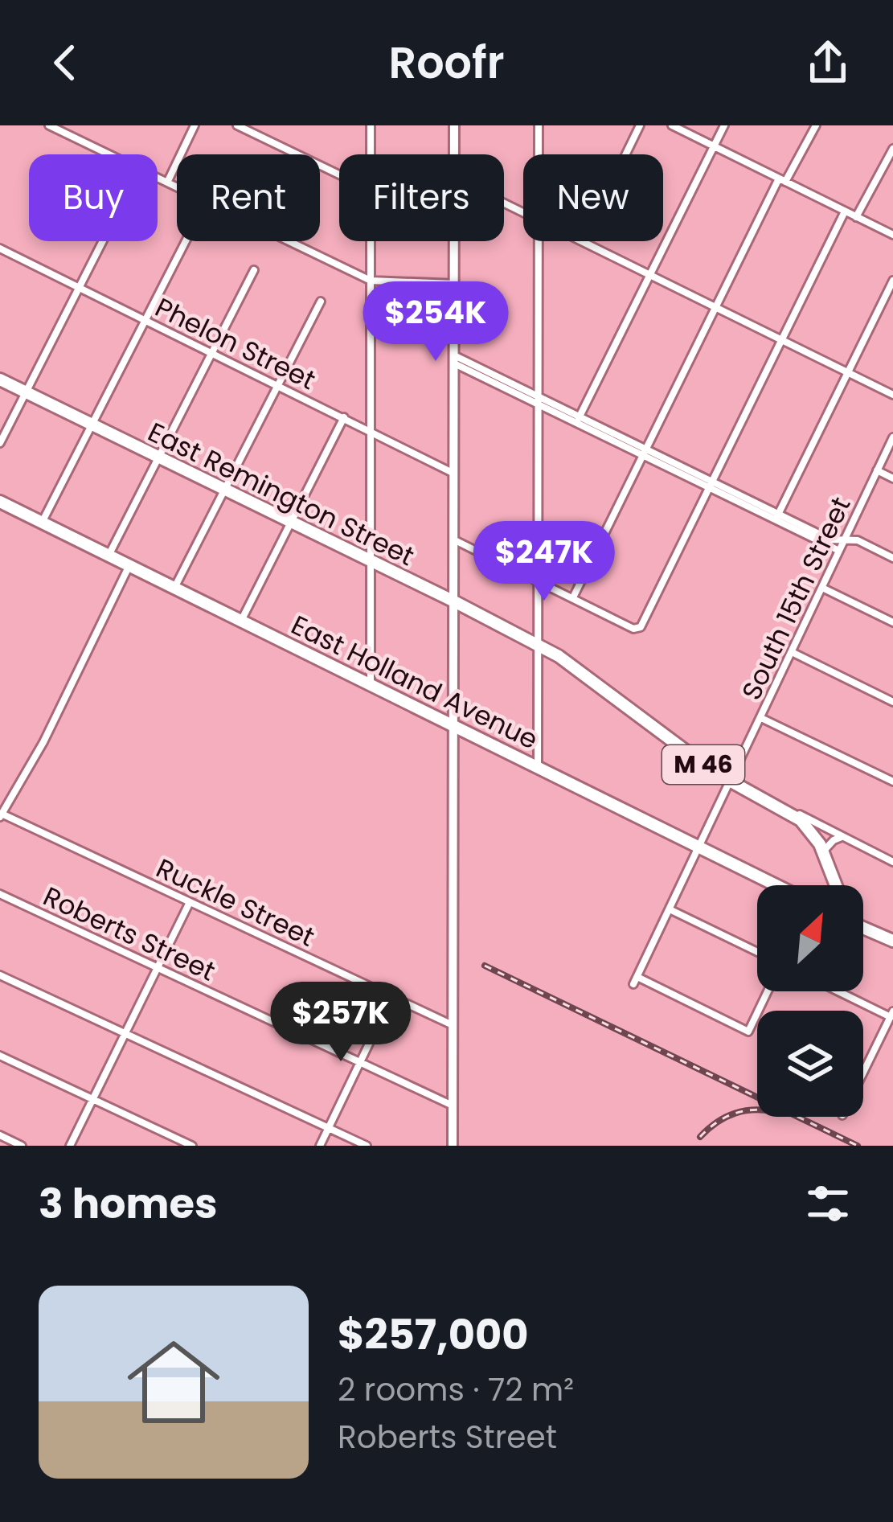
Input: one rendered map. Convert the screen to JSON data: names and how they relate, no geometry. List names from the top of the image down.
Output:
{
  "streets": {
    "highway": ["East Remington Street", "East Holland Avenue", "M 46"],
    "street": [
      "Phelon Street",
      "South 15th Street",
      "Ruckle Street",
      "Roberts Street"
    ]
  },
  "crossings": [
    ["East Remington Street", "South 15th Street"],
    ["South 15th Street", "East Holland Avenue"]
  ],
  "north": "top right",
  "page": {
    "header": "Roofr",
    "chip": [
      "Buy",
      "Rent",
      "Filters",
      "New"
    ],
    "price": ["$254K", "$247K", "$257K"],
    "heading": "3 homes",
    "list": [
      {
        "name": "$257,000",
        "note": "2 rooms · 72 m² · Roberts Street"
      }
    ]
  }
}
